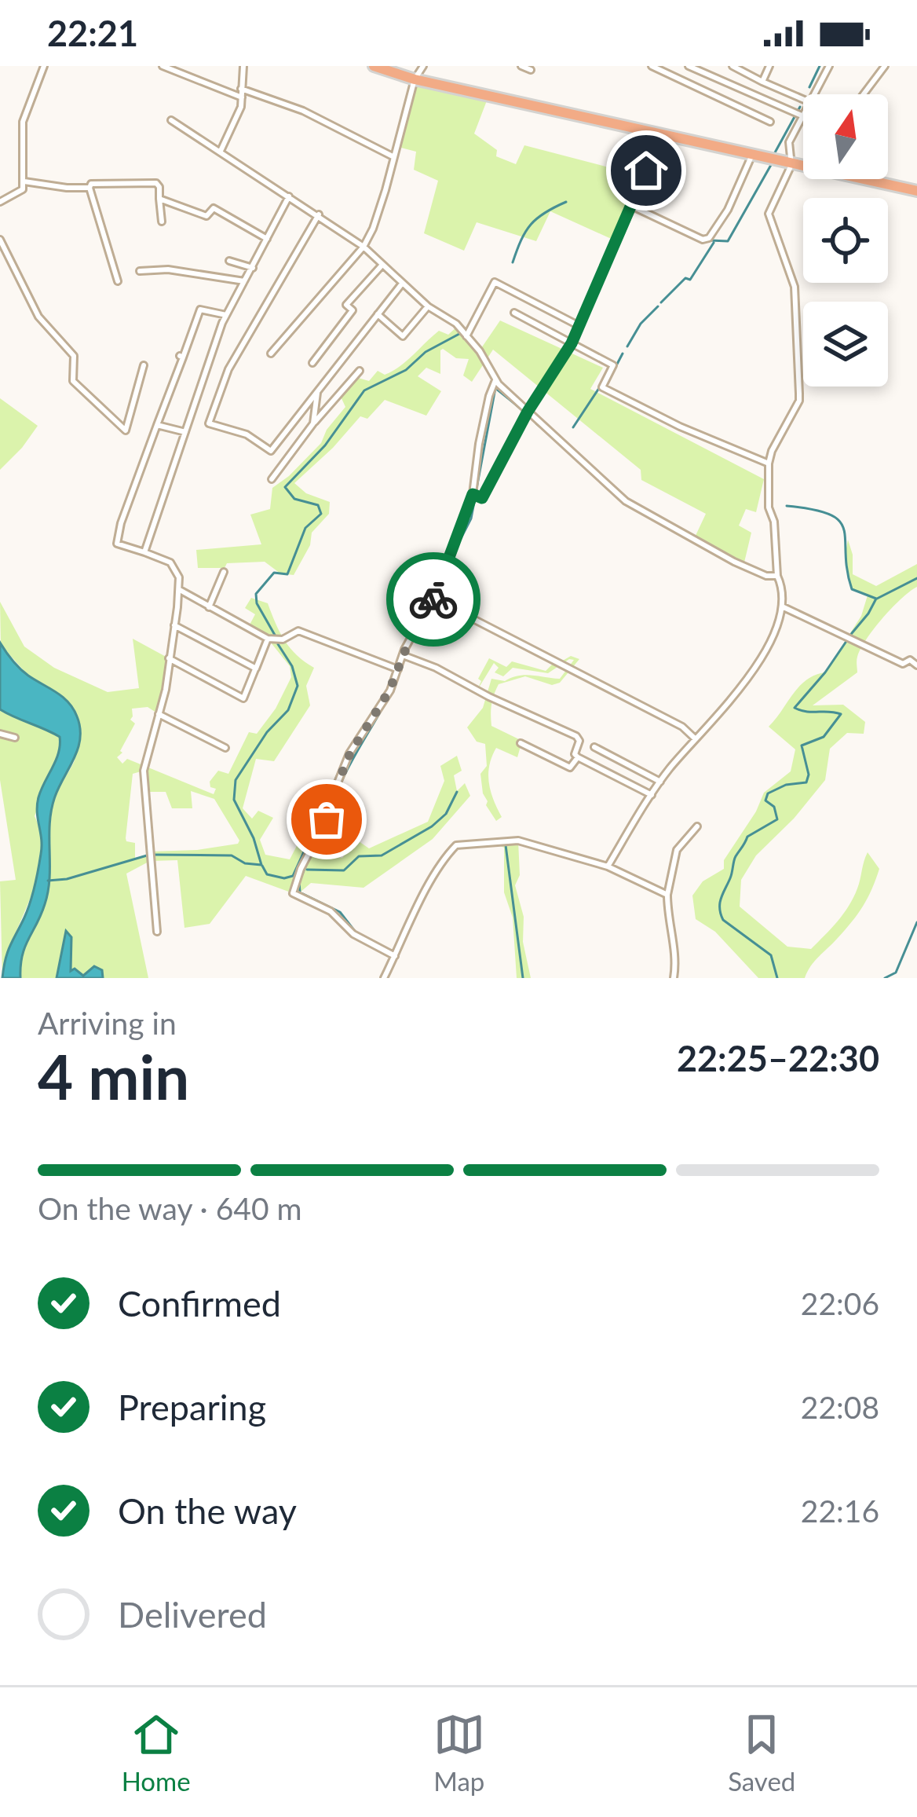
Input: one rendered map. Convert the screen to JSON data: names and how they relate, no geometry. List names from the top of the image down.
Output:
{
  "north": "top",
  "page": {
    "status": "22:21",
    "heading": ["4 min", "Arriving in", "22:25–22:30"],
    "bar": "On the way · 640 m",
    "list": [
      ["Confirmed", "22:06"],
      ["Preparing", "22:08"],
      ["On the way", "22:16"],
      "Delivered"
    ],
    "tabs": ["Home", "Map", "Saved"]
  }
}
